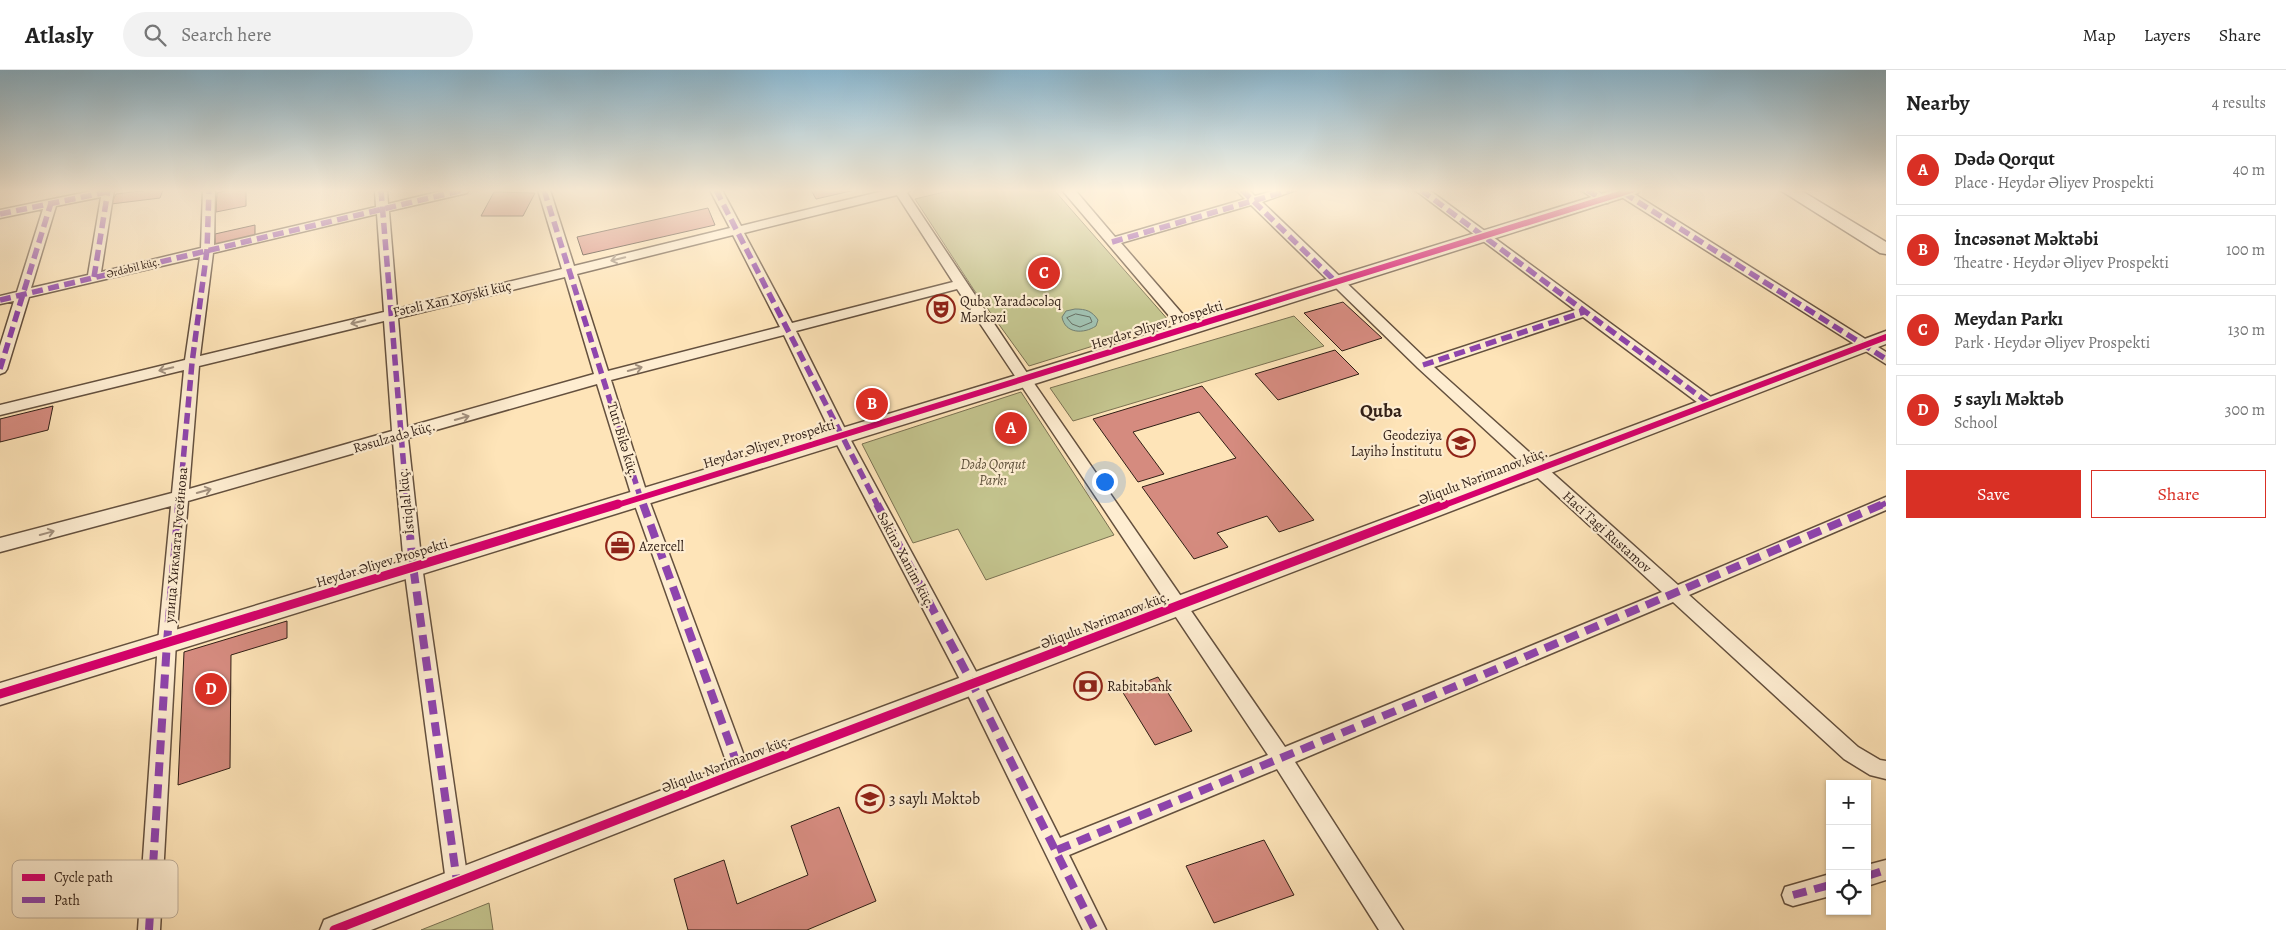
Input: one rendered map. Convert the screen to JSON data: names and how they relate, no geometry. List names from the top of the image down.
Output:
{
  "streets": {
    "street": [
      "Ərdəbil küç.",
      "Fətəli Xan Xoyski küç",
      "Heydər Əliyev Prospekti",
      "Rəsulzadə küç.",
      "Tuti Bikə küç.",
      "Əliqulu Nərimanov küç.",
      "İstiqlal küç.",
      "Haci Tagi Rustamov",
      "улица Хикмата Гусейнова",
      "Səkinə Xanim küç."
    ]
  },
  "crossings": [
    ["Ərdəbil küç.", "улица Хикмата Гусейнова"],
    ["Fətəli Xan Xoyski küç", "Tuti Bikə küç."],
    ["Fətəli Xan Xoyski küç", "İstiqlal küç."],
    ["Fətəli Xan Xoyski küç", "улица Хикмата Гусейнова"],
    ["Fətəli Xan Xoyski küç", "Səkinə Xanim küç."],
    ["Heydər Əliyev Prospekti", "Tuti Bikə küç."],
    ["Heydər Əliyev Prospekti", "İstiqlal küç."],
    ["Heydər Əliyev Prospekti", "Haci Tagi Rustamov"],
    ["Heydər Əliyev Prospekti", "улица Хикмата Гусейнова"],
    ["Heydər Əliyev Prospekti", "Səkinə Xanim küç."],
    ["Rəsulzadə küç.", "Tuti Bikə küç."],
    ["Rəsulzadə küç.", "İstiqlal küç."],
    ["Rəsulzadə küç.", "улица Хикмата Гусейнова"],
    ["Rəsulzadə küç.", "Səkinə Xanim küç."],
    ["Tuti Bikə küç.", "Əliqulu Nərimanov küç."],
    ["Əliqulu Nərimanov küç.", "İstiqlal küç."],
    ["Əliqulu Nərimanov küç.", "Haci Tagi Rustamov"],
    ["Əliqulu Nərimanov küç.", "Səkinə Xanim küç."]
  ],
  "one_way": ["Fətəli Xan Xoyski küç", "Rəsulzadə küç."],
  "districts": ["Quba"],
  "parks": ["Dədə Qorqut Parkı"],
  "places": {
    "theatre": ["Quba Yaradəcələq Mərkəzi"],
    "school or university": ["Geodeziya Layihə İnstitutu", "3 saylı Məktəb"],
    "office": ["Azercell"],
    "bank": ["Rabitəbank"]
  },
  "legend": ["Cycle path", "Path"],
  "page": {
    "header": "Atlasly",
    "search": "Search here",
    "nav": ["Map", "Layers", "Share"],
    "heading": ["Nearby", "4 results"],
    "list": [
      {
        "mark": "A",
        "name": "Dədə Qorqut",
        "note": "Place · Heydər Əliyev Prospekti",
        "value": "40 m"
      },
      {
        "mark": "B",
        "name": "İncəsənət Məktəbi",
        "note": "Theatre · Heydər Əliyev Prospekti",
        "value": "100 m"
      },
      {
        "mark": "C",
        "name": "Meydan Parkı",
        "note": "Park · Heydər Əliyev Prospekti",
        "value": "130 m"
      },
      {
        "mark": "D",
        "name": "5 saylı Məktəb",
        "note": "School",
        "value": "300 m"
      }
    ],
    "pins": [
      "C",
      "B",
      "A",
      "D"
    ],
    "buttons": ["Save", "Share"],
    "map_buttons": ["+", "−"]
  }
}
